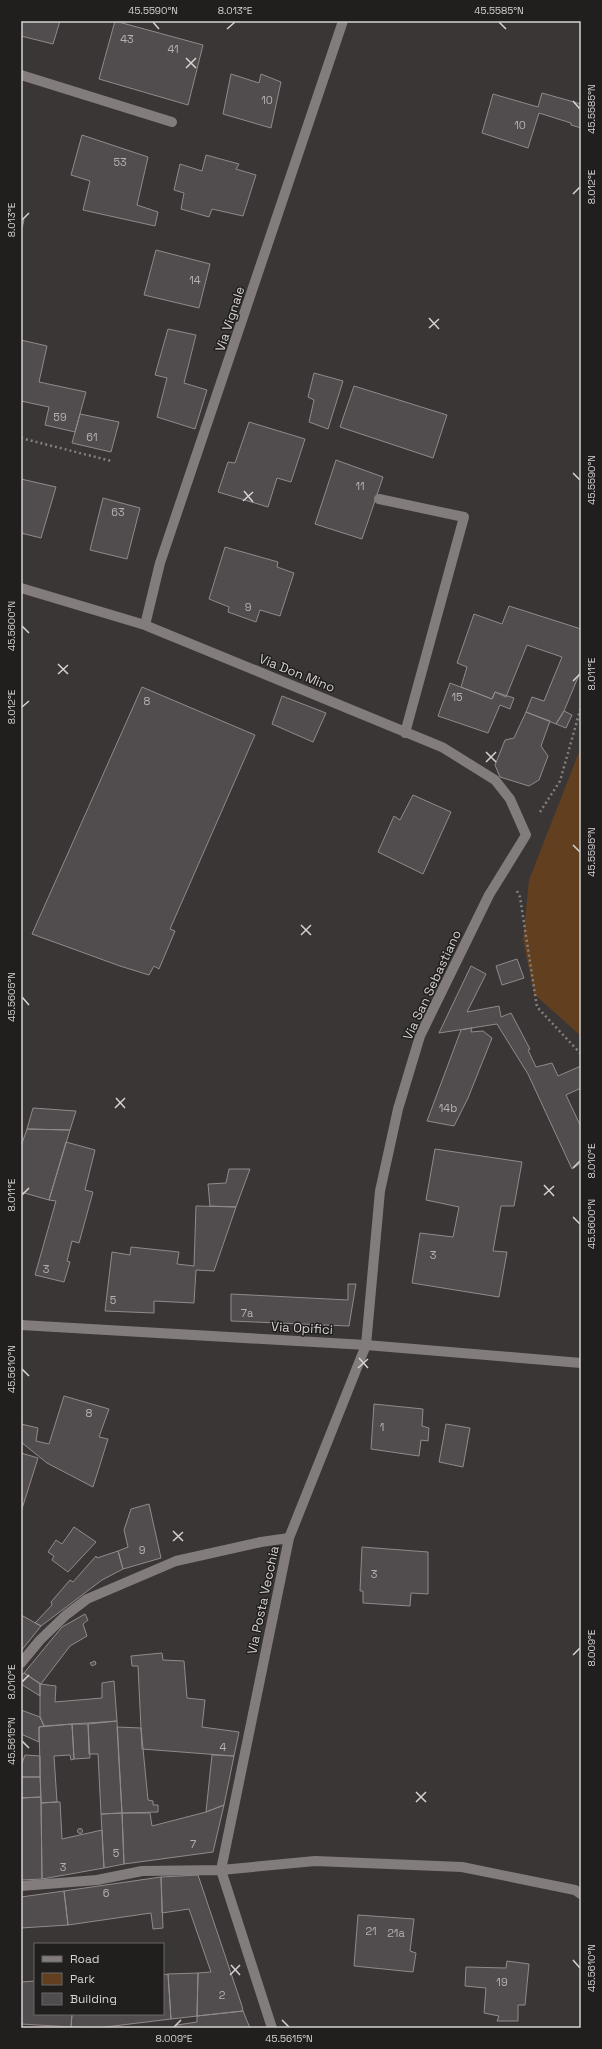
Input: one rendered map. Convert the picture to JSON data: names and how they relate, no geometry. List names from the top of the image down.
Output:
{
  "streets": {
    "street": [
      "Via Vignale",
      "Via Don Mino",
      "Via San Sebastiano",
      "Via Opifici",
      "Via Posta Vecchia"
    ]
  },
  "crossings": [
    ["Via Vignale", "Via Don Mino"],
    ["Via Don Mino", "Via San Sebastiano"],
    ["Via San Sebastiano", "Via Opifici"],
    ["Via San Sebastiano", "Via Posta Vecchia"],
    ["Via Opifici", "Via Posta Vecchia"]
  ],
  "house_numbers": [
    "43",
    "41",
    "10",
    "10",
    "53",
    "14",
    "59",
    "61",
    "11",
    "63",
    "9",
    "15",
    "8",
    "14b",
    "3",
    "3",
    "5",
    "7a",
    "8",
    "1",
    "9",
    "3",
    "4",
    "7",
    "5",
    "3",
    "6",
    "21",
    "21a",
    "19",
    "2"
  ],
  "legend": ["Road", "Park", "Building"],
  "coordinates": [
    "45.5590°N",
    "8.013°E",
    "45.5585°N",
    "8.012°E",
    "45.5600°N",
    "8.011°E",
    "45.5595°N",
    "45.5605°N",
    "8.010°E",
    "45.5610°N",
    "8.009°E",
    "45.5615°N"
  ]
}
